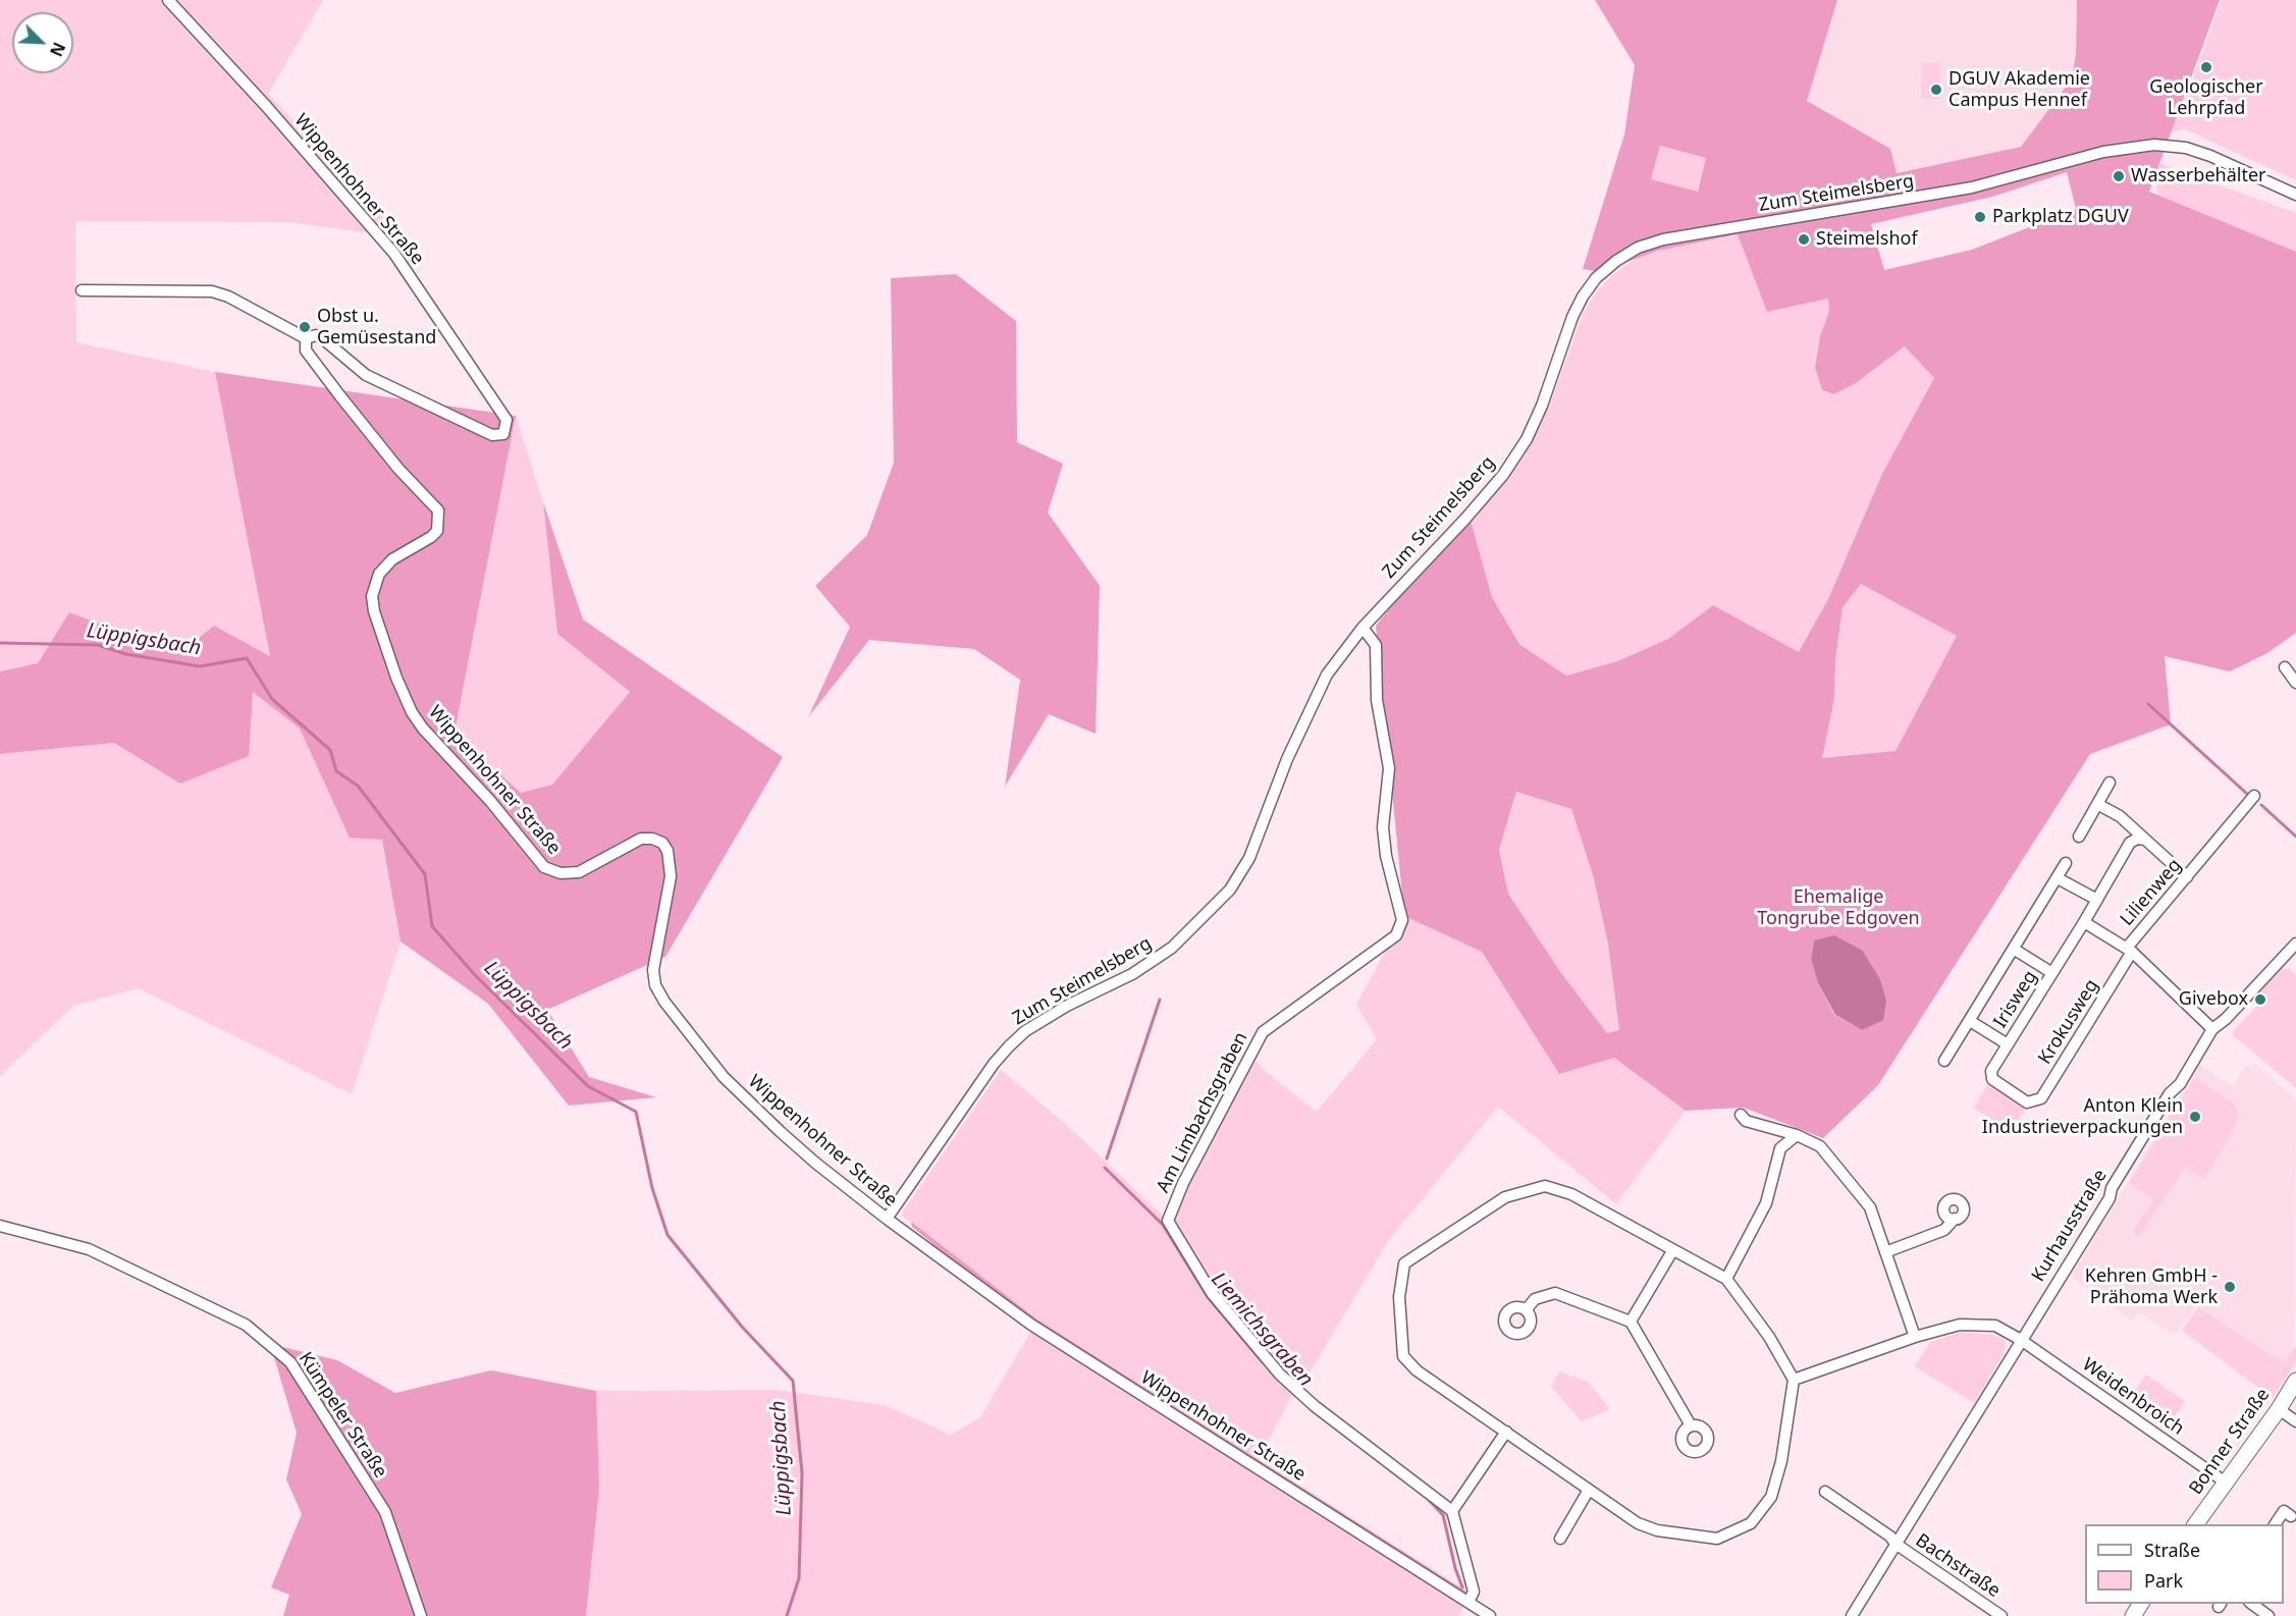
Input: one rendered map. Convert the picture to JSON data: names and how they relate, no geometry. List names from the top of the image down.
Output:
{
  "streets": {
    "main road": ["Bonner Straße"],
    "street": [
      "Wippenhohner Straße",
      "Zum Steimelsberg",
      "Lilienweg",
      "Irisweg",
      "Krokusweg",
      "Am Limbachsgraben",
      "Kurhausstraße",
      "Weidenbroich",
      "Kümpeler Straße",
      "Bachstraße"
    ]
  },
  "crossings": [
    ["Wippenhohner Straße", "Zum Steimelsberg"],
    ["Zum Steimelsberg", "Am Limbachsgraben"],
    ["Lilienweg", "Krokusweg"],
    ["Lilienweg", "Kurhausstraße"],
    ["Irisweg", "Krokusweg"],
    ["Kurhausstraße", "Weidenbroich"],
    ["Kurhausstraße", "Bachstraße"],
    ["Weidenbroich", "Bonner Straße"]
  ],
  "water": ["Lüppigsbach", "Liemichsgraben"],
  "parks": ["Ehemalige Tongrube Edgoven"],
  "places": [
    "Geologischer Lehrpfad",
    "DGUV Akademie Campus Hennef",
    "Wasserbehälter",
    "Parkplatz DGUV",
    "Steimelshof",
    "Obst u. Gemüsestand",
    "Givebox",
    "Anton Klein Industrieverpackungen",
    "Kehren GmbH - Prähoma Werk"
  ],
  "legend": ["Straße", "Park"],
  "north": "bottom right"
}
